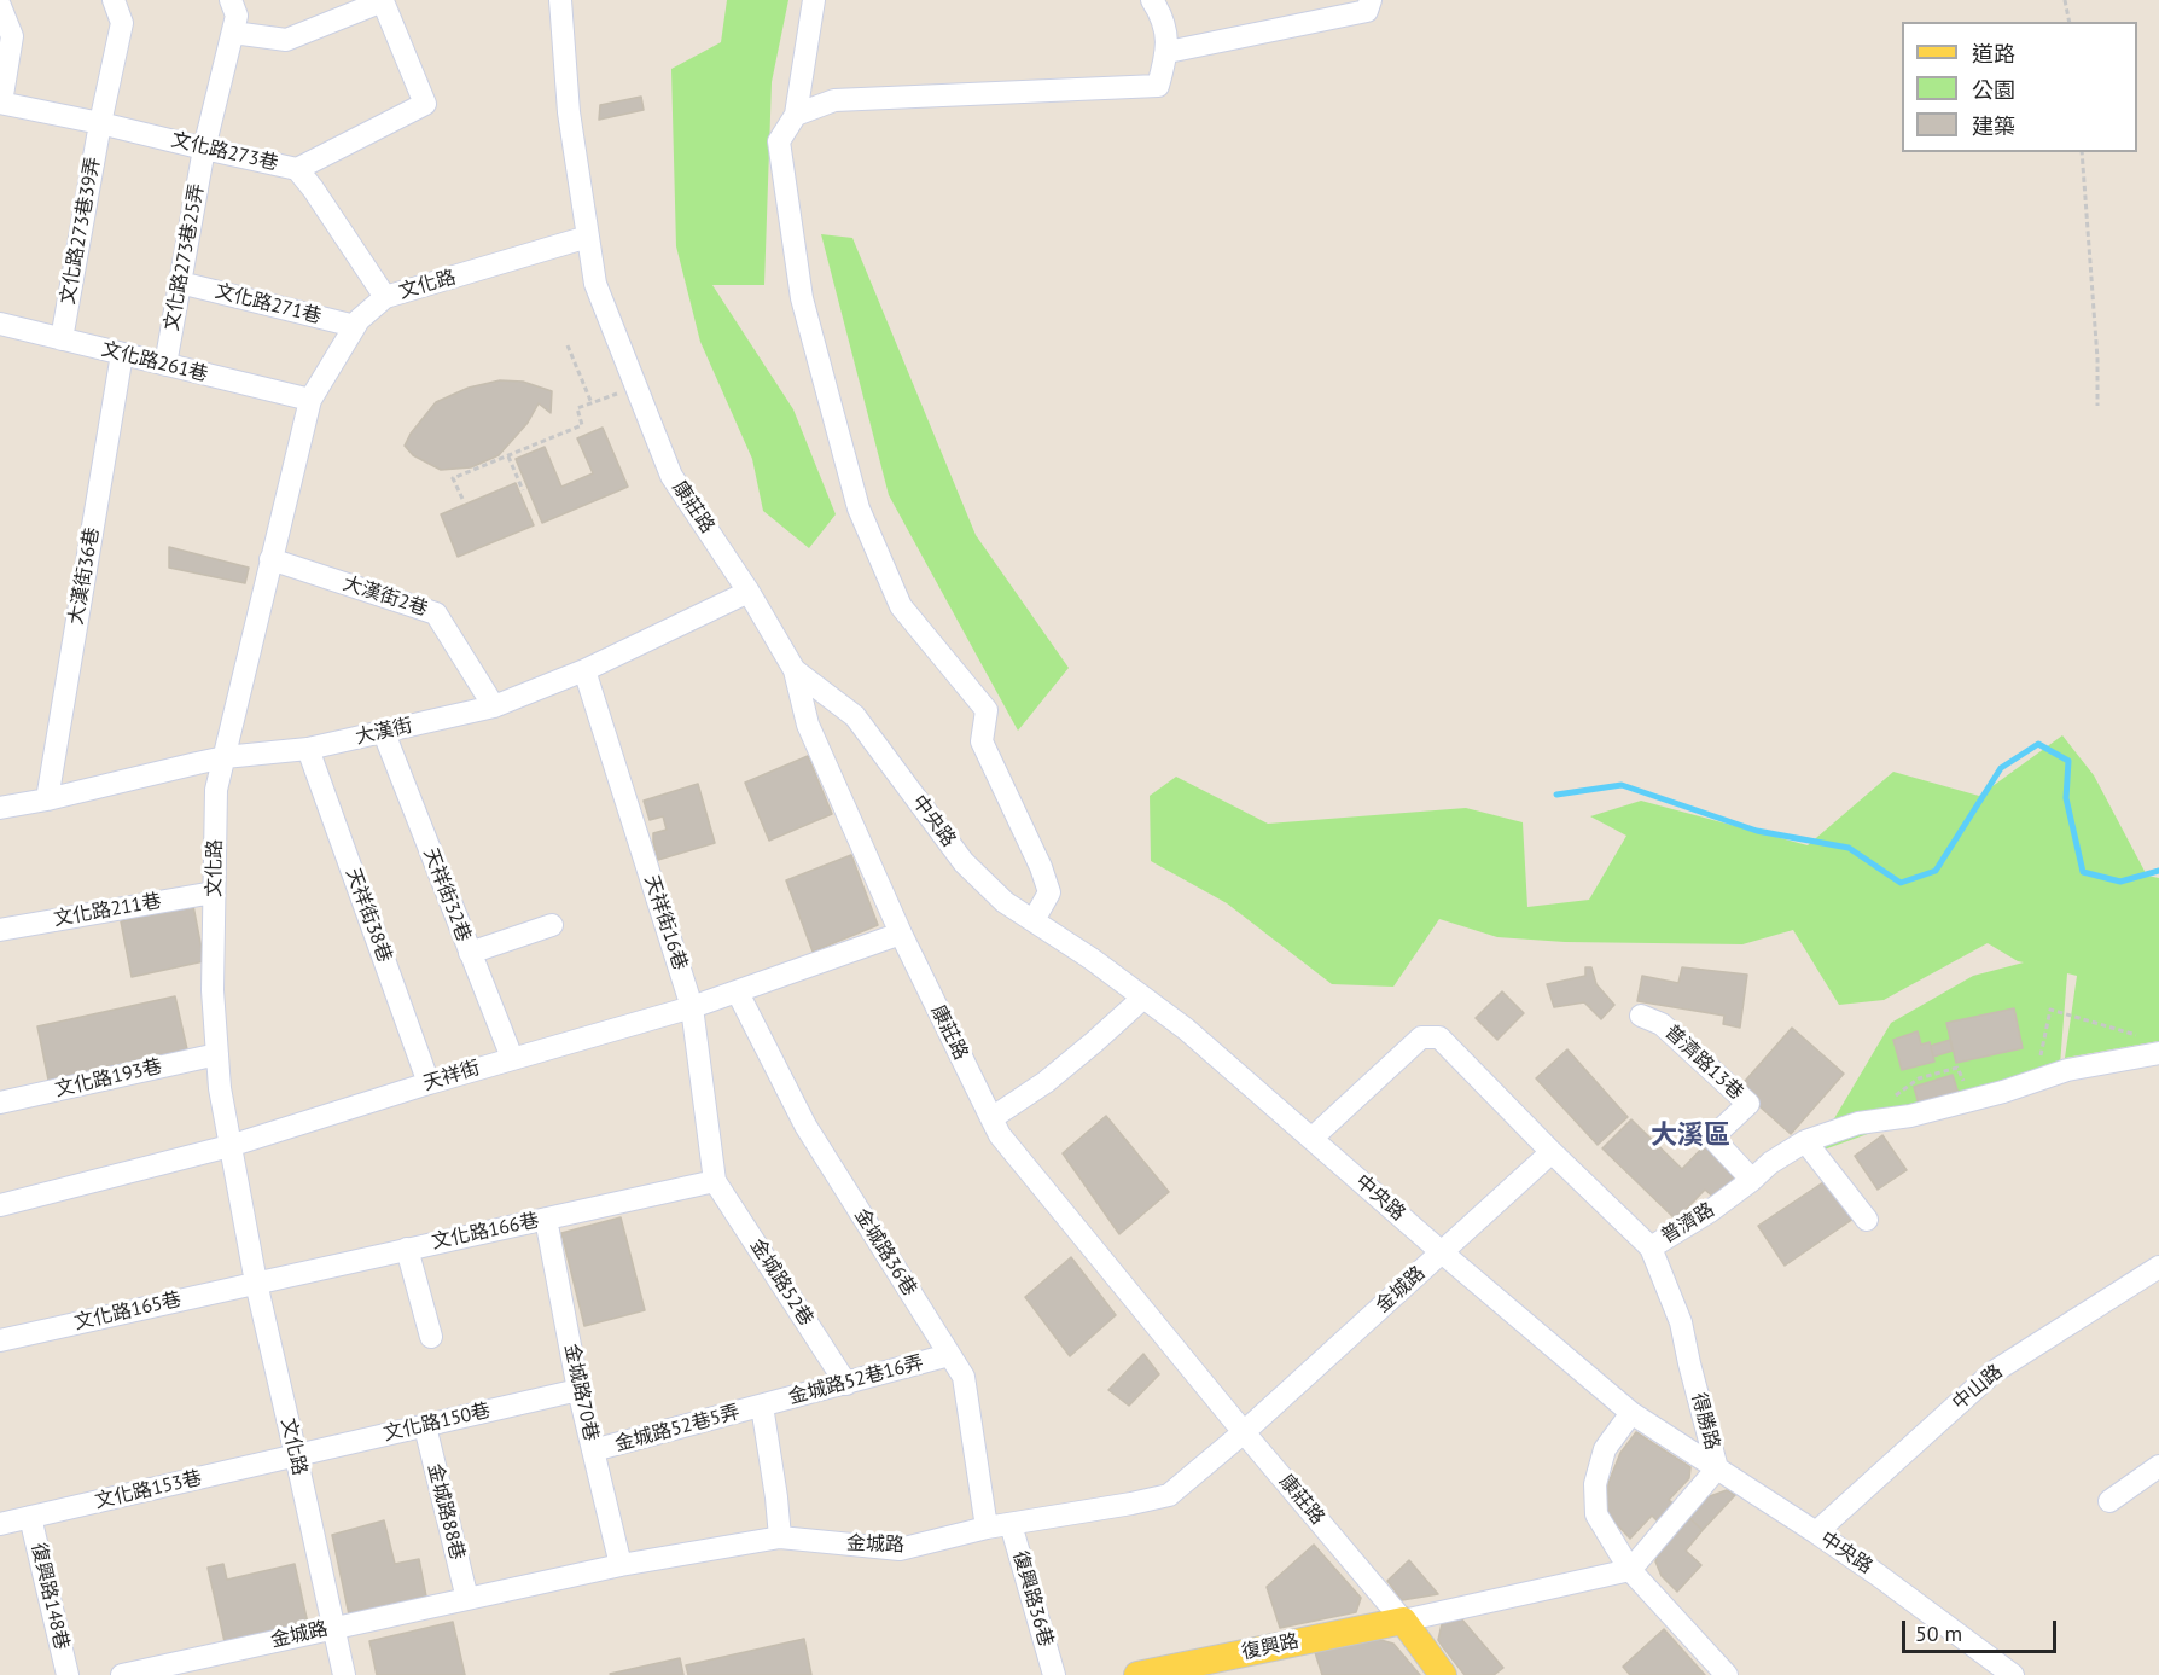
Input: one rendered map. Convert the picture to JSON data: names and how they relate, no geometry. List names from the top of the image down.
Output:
{
  "streets": {
    "main road": ["復興路"],
    "street": [
      "文化路273巷",
      "文化路273巷39弄",
      "文化路273巷25弄",
      "文化路",
      "文化路271巷",
      "文化路261巷",
      "康莊路",
      "大漢街36巷",
      "大漢街2巷",
      "大漢街",
      "中央路",
      "天祥街32巷",
      "文化路211巷",
      "天祥街38巷",
      "天祥街16巷",
      "普濟路13巷",
      "天祥街",
      "文化路193巷",
      "普濟路",
      "文化路166巷",
      "金城路36巷",
      "金城路52巷",
      "金城路",
      "文化路165巷",
      "金城路52巷16弄",
      "中山路",
      "金城路70巷",
      "得勝路",
      "文化路150巷",
      "金城路52巷5弄",
      "文化路153巷",
      "金城路88巷",
      "復興路148巷",
      "復興路36巷"
    ]
  },
  "crossings": [
    ["文化路273巷", "文化路273巷39弄"],
    ["文化路273巷", "文化路273巷25弄"],
    ["文化路273巷", "文化路"],
    ["文化路273巷39弄", "文化路261巷"],
    ["文化路273巷25弄", "文化路271巷"],
    ["文化路273巷25弄", "文化路261巷"],
    ["文化路", "文化路271巷"],
    ["文化路", "文化路261巷"],
    ["文化路", "康莊路"],
    ["文化路", "大漢街2巷"],
    ["文化路", "大漢街"],
    ["文化路", "文化路211巷"],
    ["文化路", "天祥街"],
    ["文化路", "文化路193巷"],
    ["文化路", "文化路166巷"],
    ["文化路", "金城路"],
    ["文化路", "文化路165巷"],
    ["文化路", "文化路150巷"],
    ["文化路", "文化路153巷"],
    ["文化路261巷", "大漢街36巷"],
    ["康莊路", "大漢街"],
    ["康莊路", "中央路"],
    ["康莊路", "天祥街"],
    ["康莊路", "金城路"],
    ["康莊路", "復興路"],
    ["大漢街36巷", "大漢街"],
    ["大漢街2巷", "大漢街"],
    ["大漢街", "天祥街32巷"],
    ["大漢街", "天祥街38巷"],
    ["大漢街", "天祥街16巷"],
    ["中央路", "普濟路"],
    ["中央路", "金城路"],
    ["中央路", "中山路"],
    ["中央路", "得勝路"],
    ["天祥街32巷", "天祥街"],
    ["天祥街38巷", "天祥街"],
    ["天祥街16巷", "天祥街"],
    ["天祥街16巷", "文化路166巷"],
    ["天祥街16巷", "金城路52巷"],
    ["普濟路13巷", "普濟路"],
    ["天祥街", "金城路36巷"],
    ["普濟路", "金城路"],
    ["普濟路", "得勝路"],
    ["文化路166巷", "金城路52巷"],
    ["文化路166巷", "文化路165巷"],
    ["文化路166巷", "金城路70巷"],
    ["金城路36巷", "金城路"],
    ["金城路36巷", "金城路52巷16弄"],
    ["金城路52巷", "金城路52巷16弄"],
    ["金城路", "金城路70巷"],
    ["金城路", "金城路88巷"],
    ["金城路", "復興路36巷"],
    ["金城路52巷16弄", "金城路52巷5弄"],
    ["金城路70巷", "文化路150巷"],
    ["金城路70巷", "金城路52巷5弄"],
    ["文化路150巷", "文化路153巷"],
    ["文化路150巷", "金城路88巷"],
    ["文化路153巷", "復興路148巷"]
  ],
  "districts": ["大溪區"],
  "legend": ["道路", "公園", "建築"],
  "scale_bar": "50 m"
}
